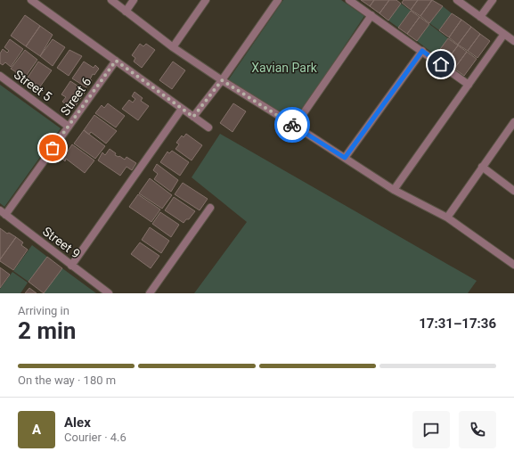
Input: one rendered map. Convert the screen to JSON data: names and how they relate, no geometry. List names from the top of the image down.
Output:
{
  "streets": {
    "street": ["Street 5", "Street 6", "Street 9"]
  },
  "crossings": [
    ["Street 5", "Street 6"],
    ["Street 6", "Street 9"]
  ],
  "parks": ["Xavian Park"],
  "page": {
    "heading": ["2 min", "Arriving in", "17:31–17:36"],
    "panel": ["Alex", "Courier · 4.6"],
    "bar": "On the way · 180 m",
    "round": "A"
  }
}
